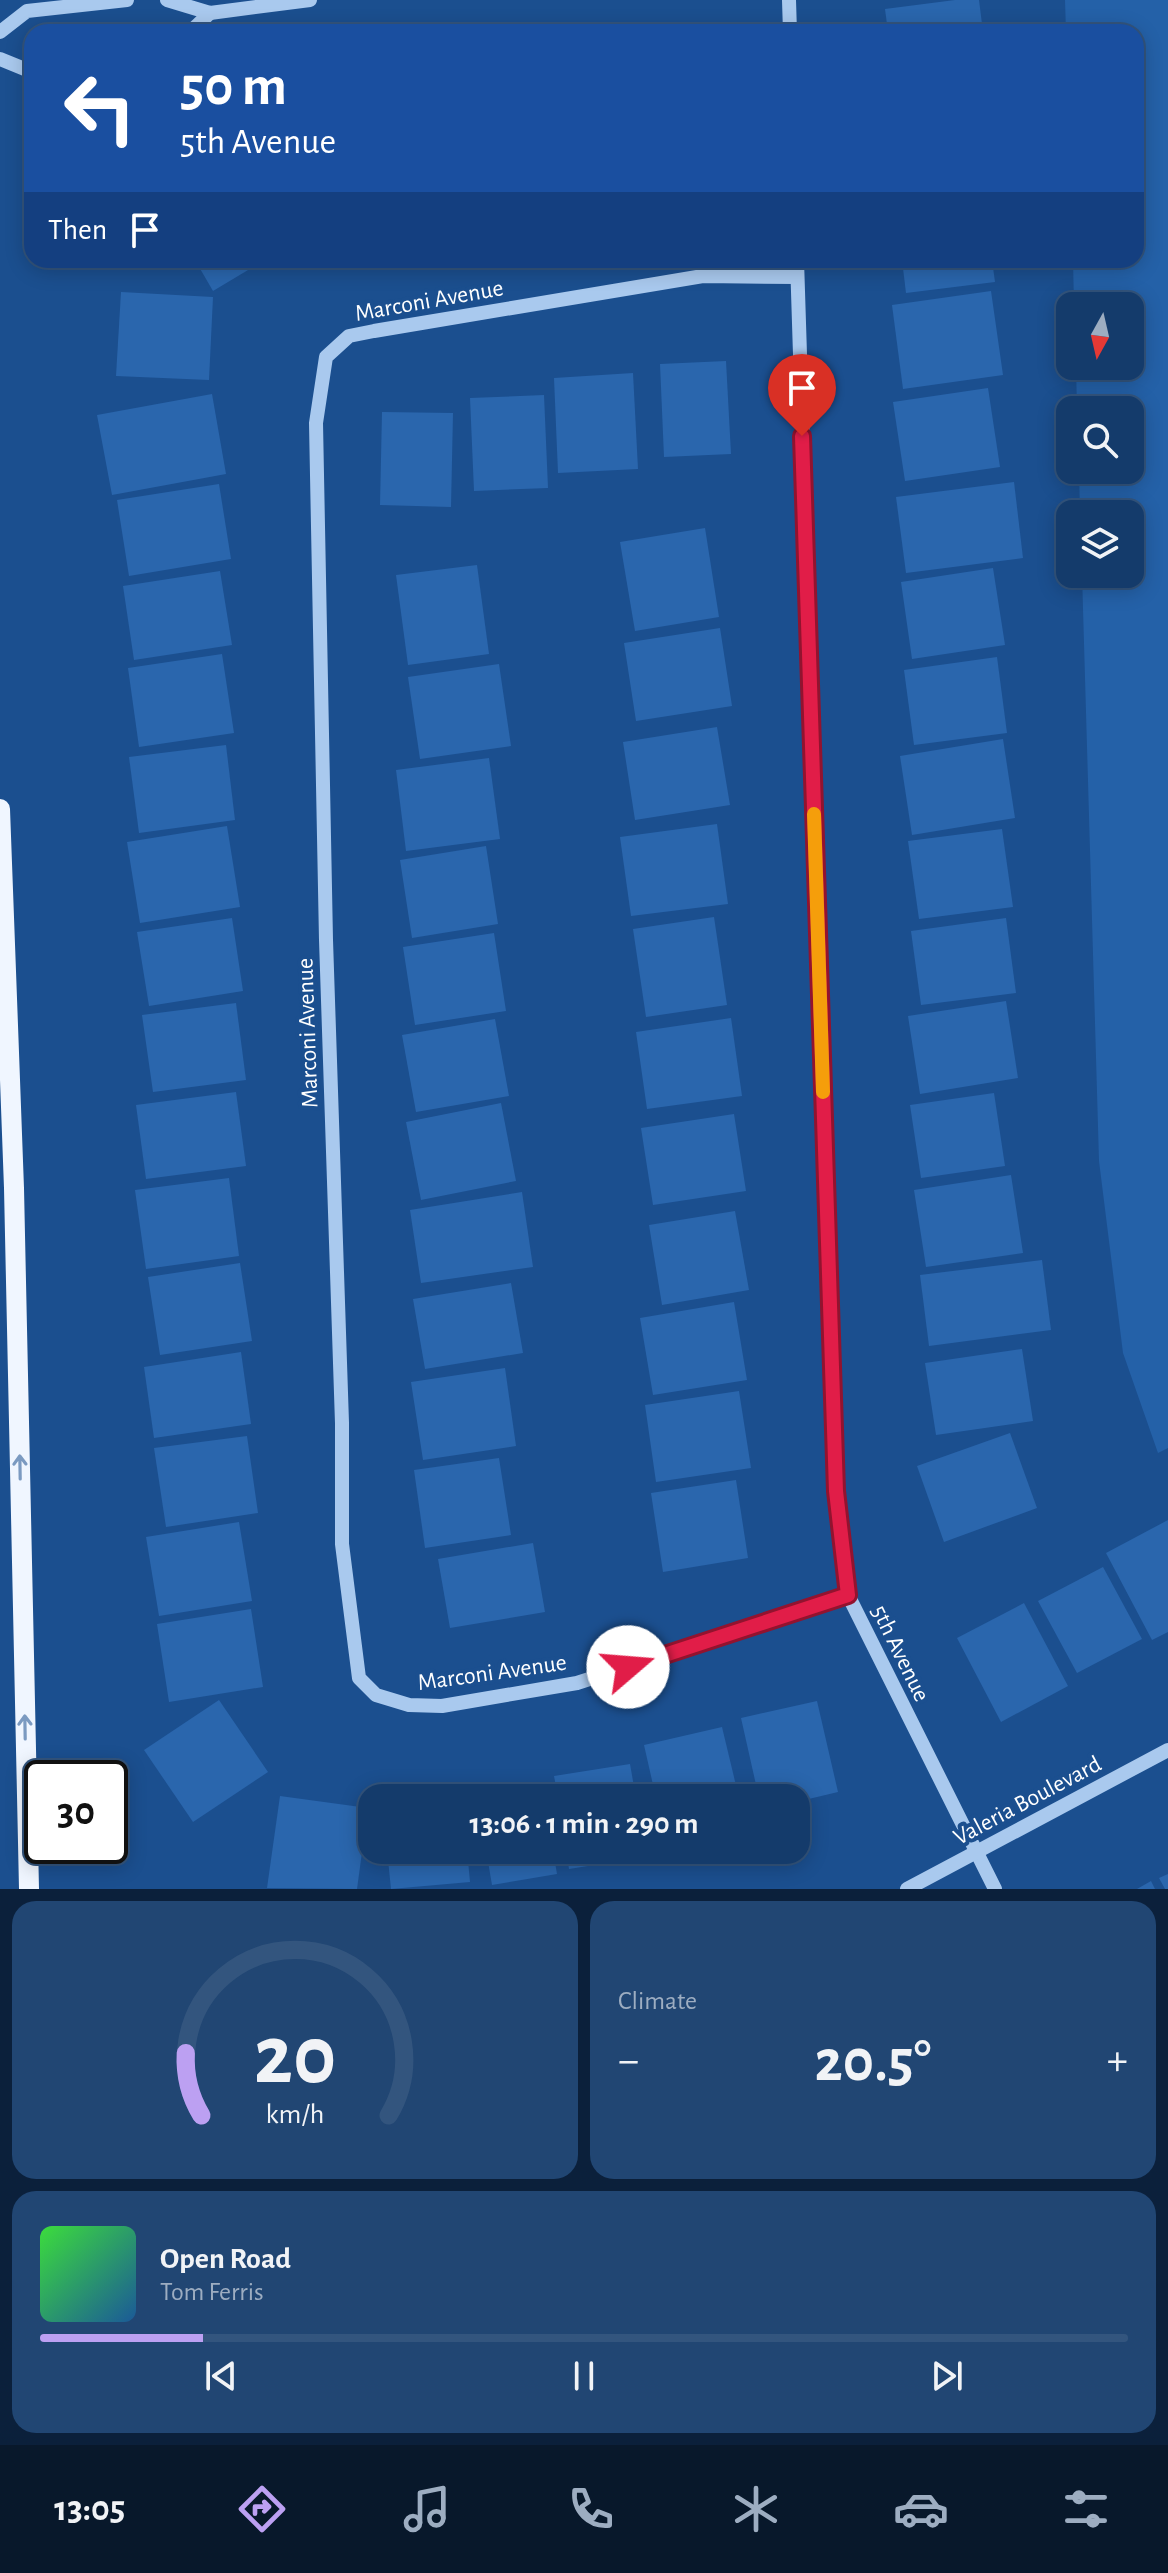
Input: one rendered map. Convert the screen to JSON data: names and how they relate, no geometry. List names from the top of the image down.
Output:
{
  "streets": {
    "street": ["Marconi Avenue", "5th Avenue", "Valeria Boulevard"]
  },
  "crossings": [
    ["Marconi Avenue", "5th Avenue"],
    ["5th Avenue", "Valeria Boulevard"]
  ],
  "north": "bottom",
  "page": {
    "turn": ["50 m", "5th Avenue"],
    "then": "Then",
    "limit": "30",
    "trip": "13:06 · 1 min · 290 m",
    "tile": "Climate",
    "heat": ["−", "20.5°", "+"],
    "song": ["Open Road", "Tom Ferris"],
    "tabs": "13:05",
    "gauge": ["20", "km/h"]
  }
}
